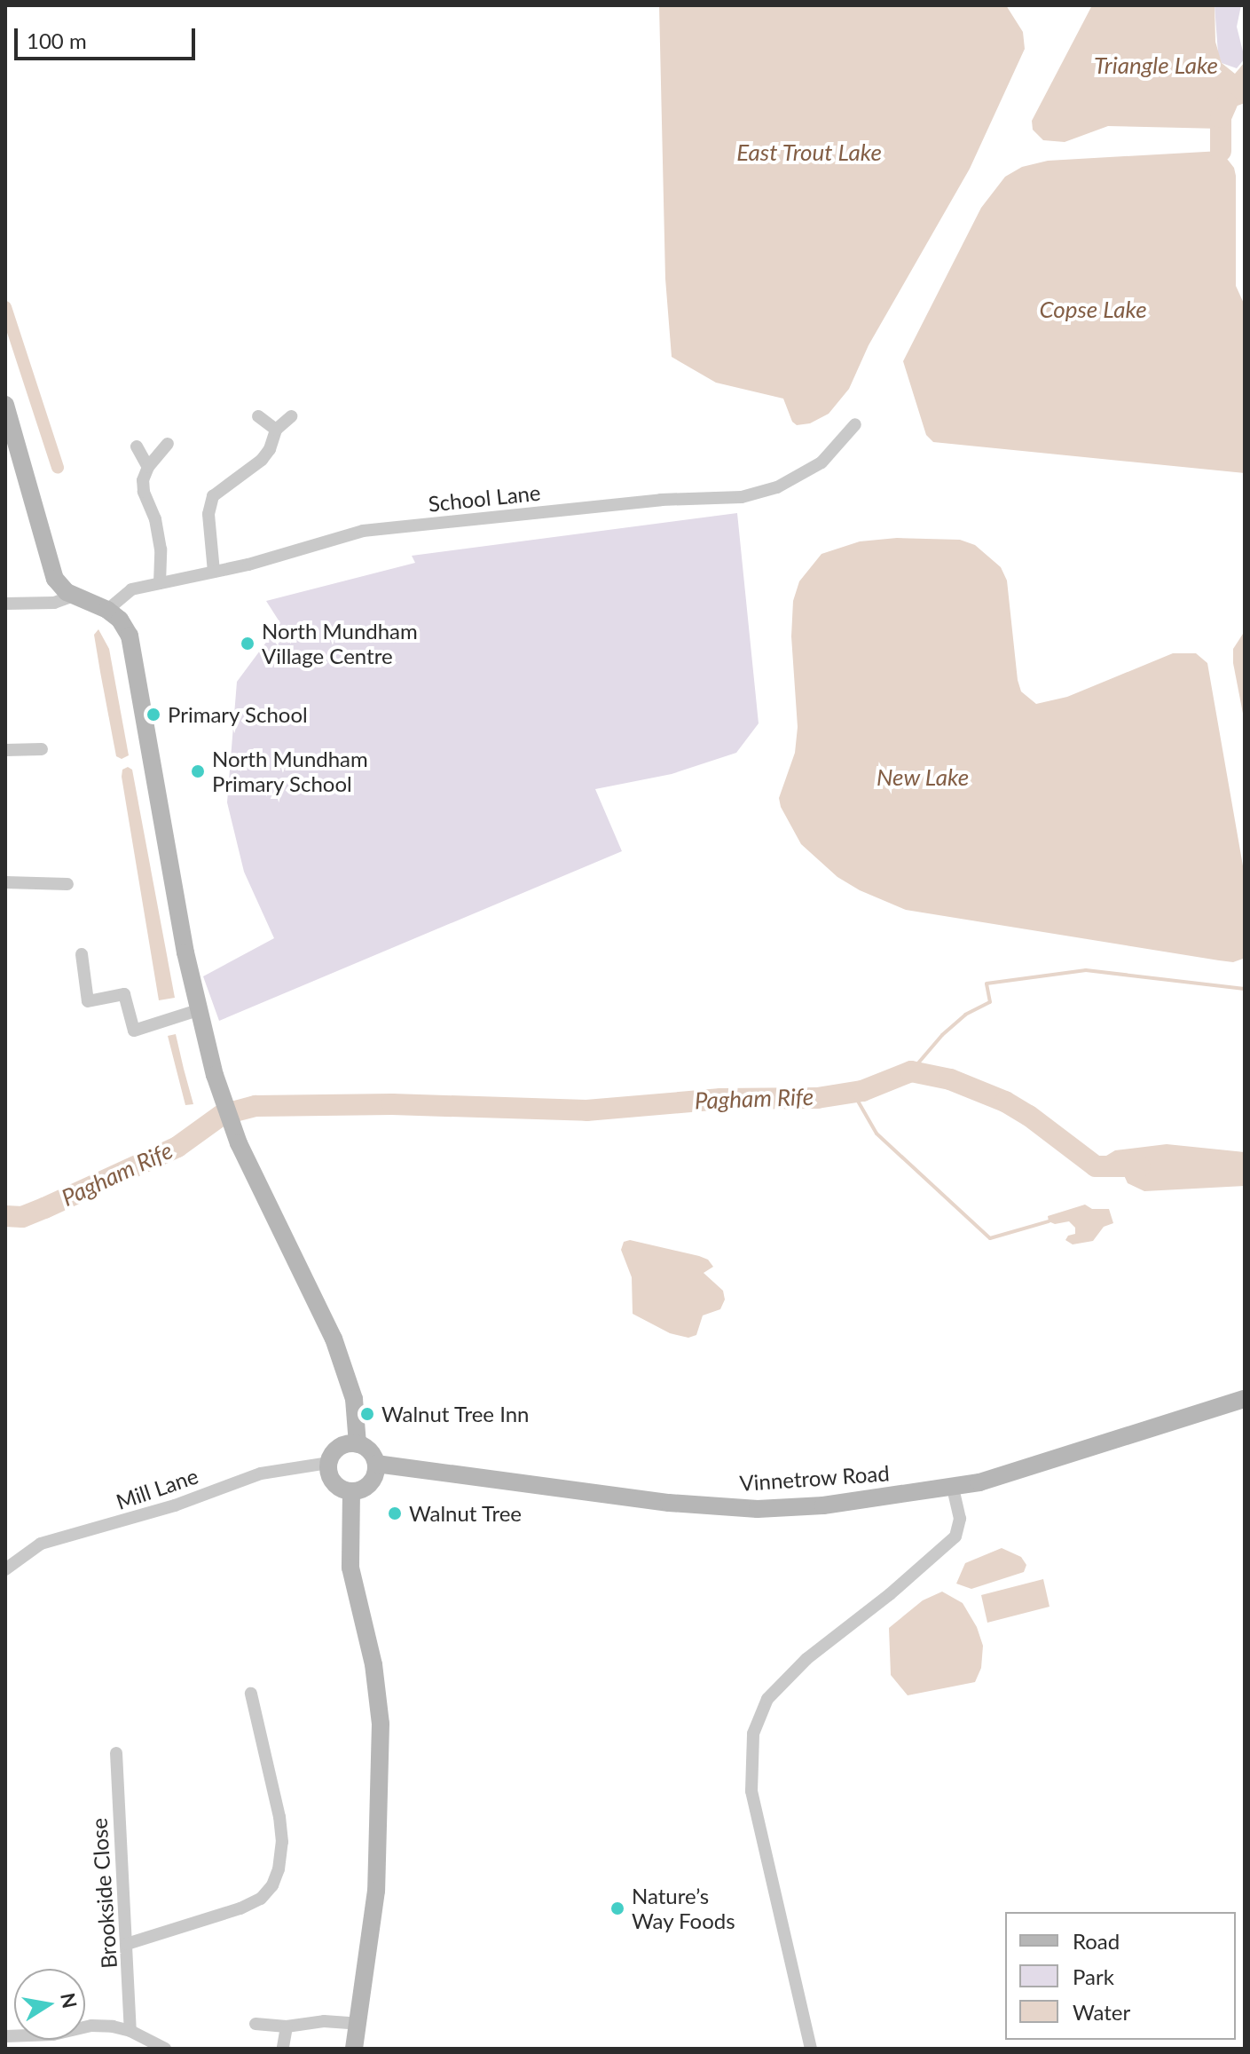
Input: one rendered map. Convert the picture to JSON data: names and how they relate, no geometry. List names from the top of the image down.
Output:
{
  "streets": {
    "main road": ["Vinnetrow Road"],
    "street": ["School Lane", "Mill Lane", "Brookside Close"]
  },
  "crossings": [
    ["Vinnetrow Road", "Mill Lane"]
  ],
  "water": [
    "Triangle Lake",
    "East Trout Lake",
    "Copse Lake",
    "New Lake",
    "Pagham Rife"
  ],
  "places": [
    "North Mundham Village Centre",
    "Primary School",
    "North Mundham Primary School",
    "Walnut Tree Inn",
    "Walnut Tree",
    "Nature’s Way Foods"
  ],
  "legend": ["Road", "Park", "Water"],
  "scale_bar": "100 m",
  "north": "right"
}
